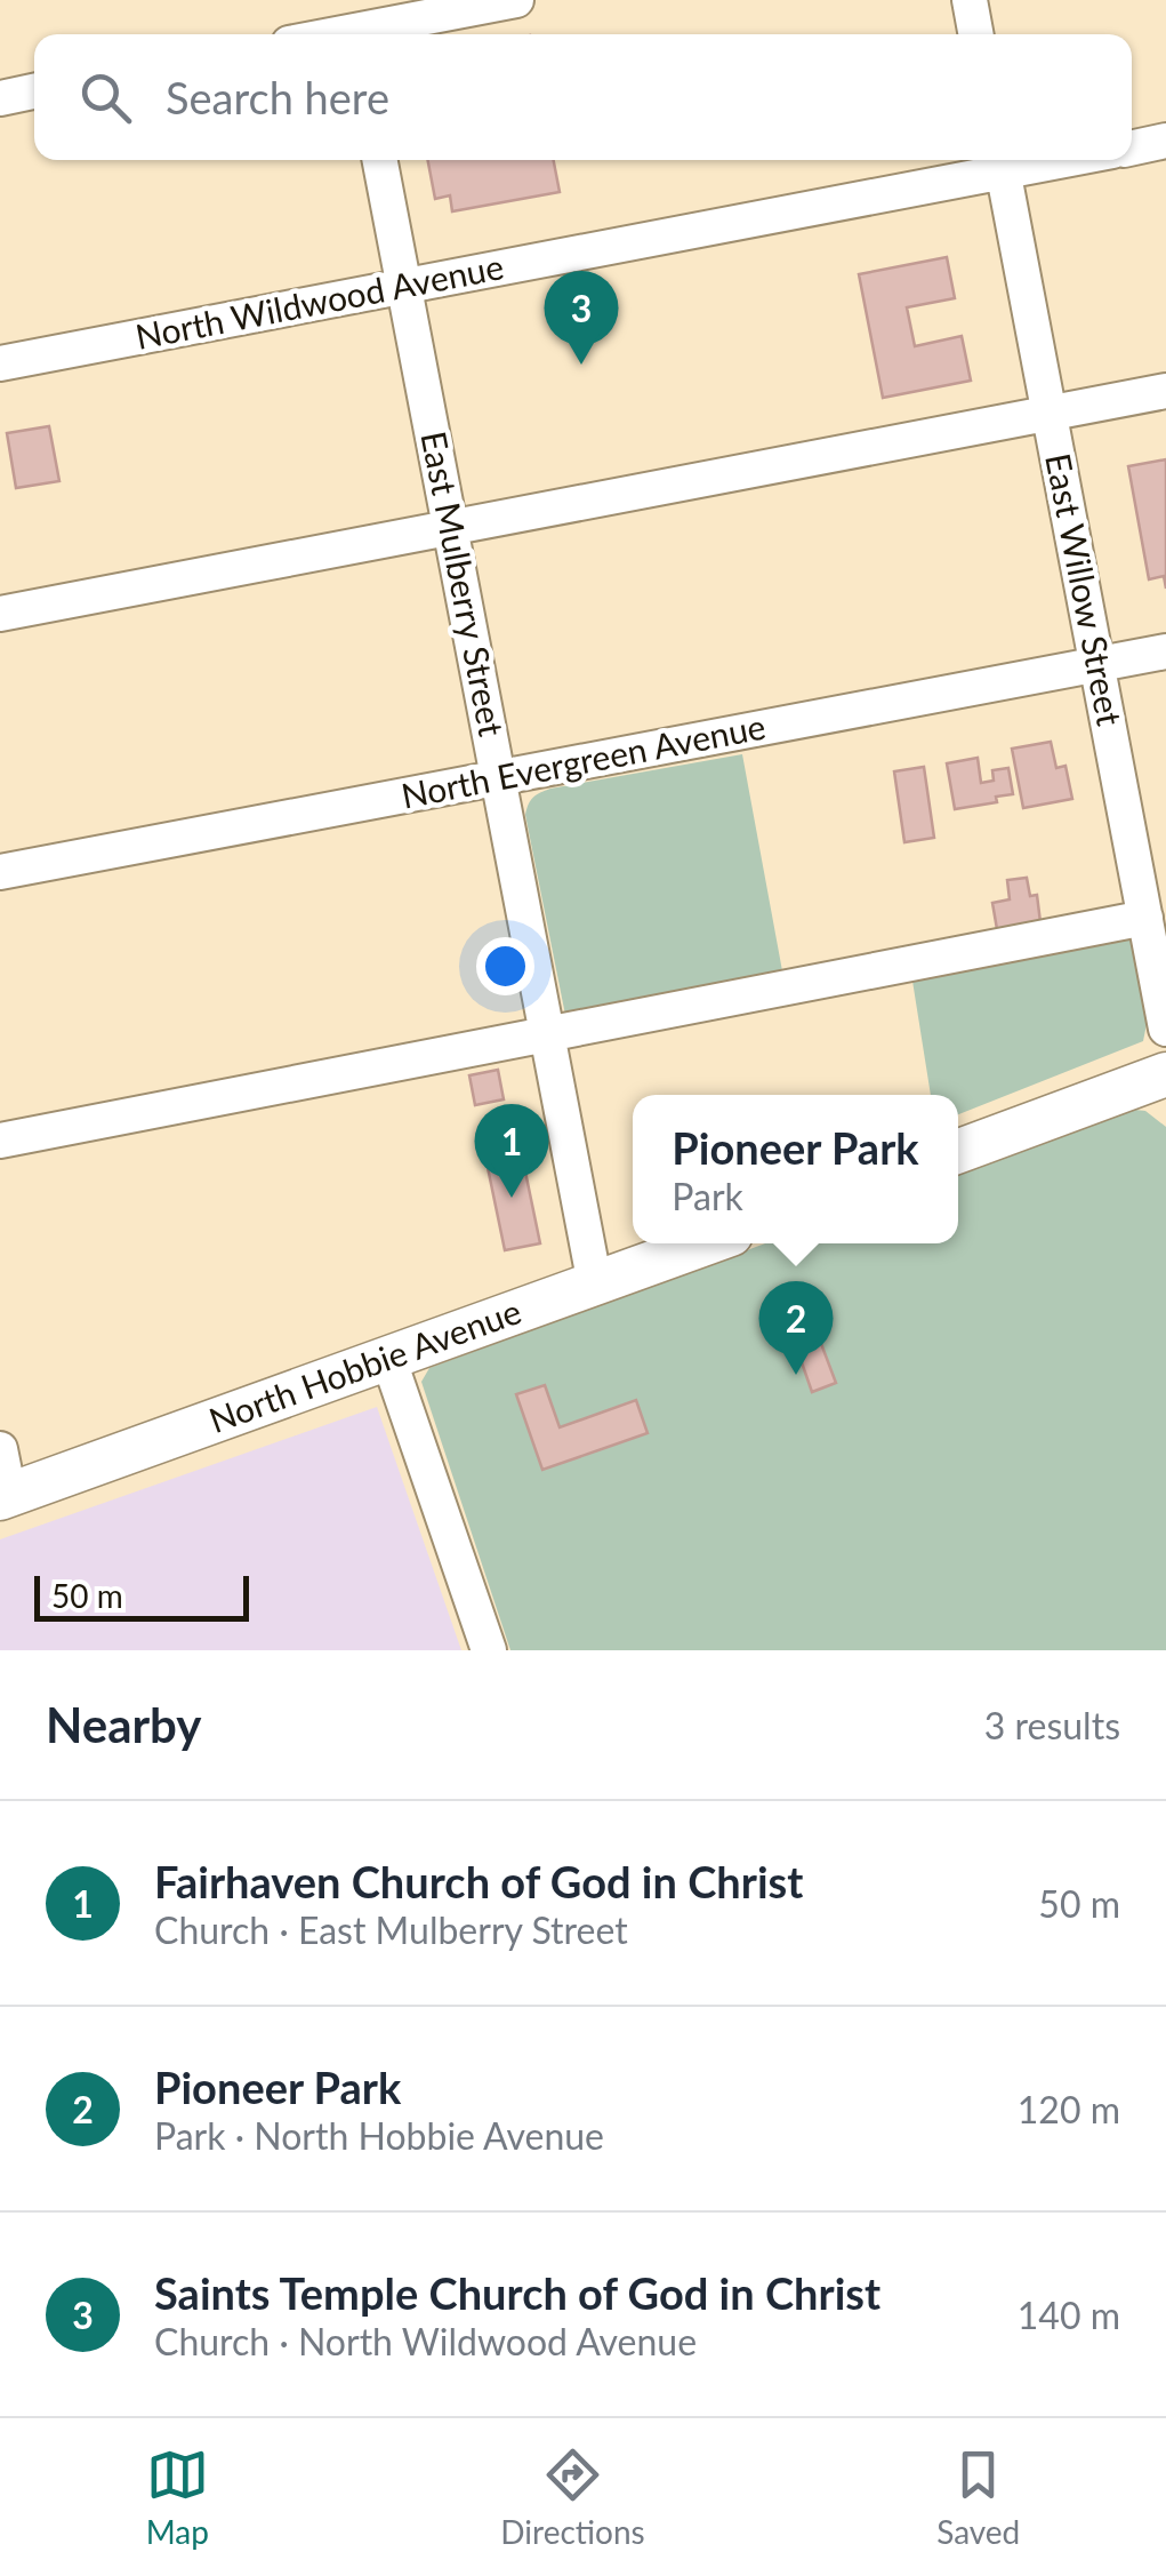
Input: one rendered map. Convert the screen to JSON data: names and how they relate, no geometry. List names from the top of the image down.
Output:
{
  "streets": {
    "main road": ["North Hobbie Avenue"],
    "street": [
      "North Wildwood Avenue",
      "East Mulberry Street",
      "East Willow Street",
      "North Evergreen Avenue"
    ]
  },
  "crossings": [
    ["North Wildwood Avenue", "East Mulberry Street"],
    ["North Wildwood Avenue", "East Willow Street"],
    ["East Mulberry Street", "North Evergreen Avenue"],
    ["East Mulberry Street", "North Hobbie Avenue"],
    ["East Willow Street", "North Evergreen Avenue"]
  ],
  "scale_bar": "50 m",
  "page": {
    "search": "Search here",
    "pins": ["3", "1", "2"],
    "popup": ["Pioneer Park", "Park"],
    "scale": "50 m",
    "heading": ["Nearby", "3 results"],
    "list": [
      {
        "mark": "1",
        "name": "Fairhaven Church of God in Christ",
        "note": "Church · East Mulberry Street",
        "value": "50 m"
      },
      {
        "mark": "2",
        "name": "Pioneer Park",
        "note": "Park · North Hobbie Avenue",
        "value": "120 m"
      },
      {
        "mark": "3",
        "name": "Saints Temple Church of God in Christ",
        "note": "Church · North Wildwood Avenue",
        "value": "140 m"
      }
    ],
    "nav": ["Map", "Directions", "Saved"]
  }
}
